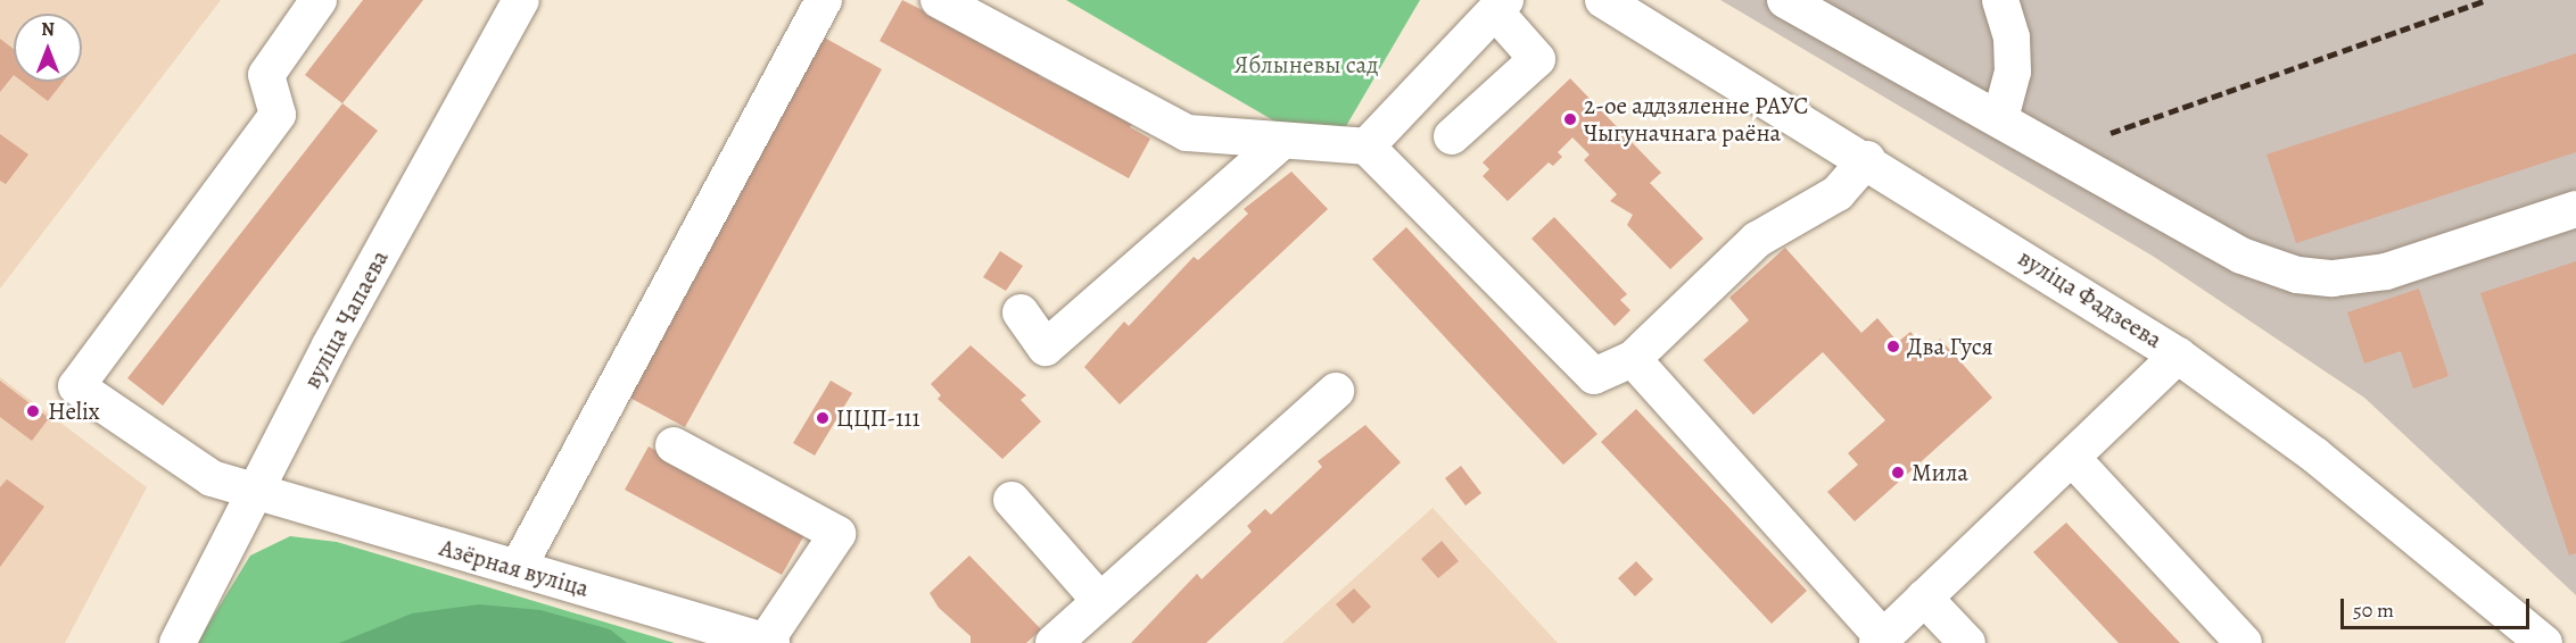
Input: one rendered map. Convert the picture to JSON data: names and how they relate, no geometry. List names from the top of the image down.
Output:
{
  "streets": {
    "street": ["вуліца Фадзеева", "вуліца Чапаева", "Азёрная вуліца"]
  },
  "crossings": [
    ["вуліца Чапаева", "Азёрная вуліца"]
  ],
  "parks": ["Яблыневы сад"],
  "places": [
    "2-ое аддзяленне РАУС Чыгуначнага раёна",
    "Два Гуся",
    "Helix",
    "ЦЦП-111",
    "Мила"
  ],
  "scale_bar": "50 m",
  "north": "top"
}
